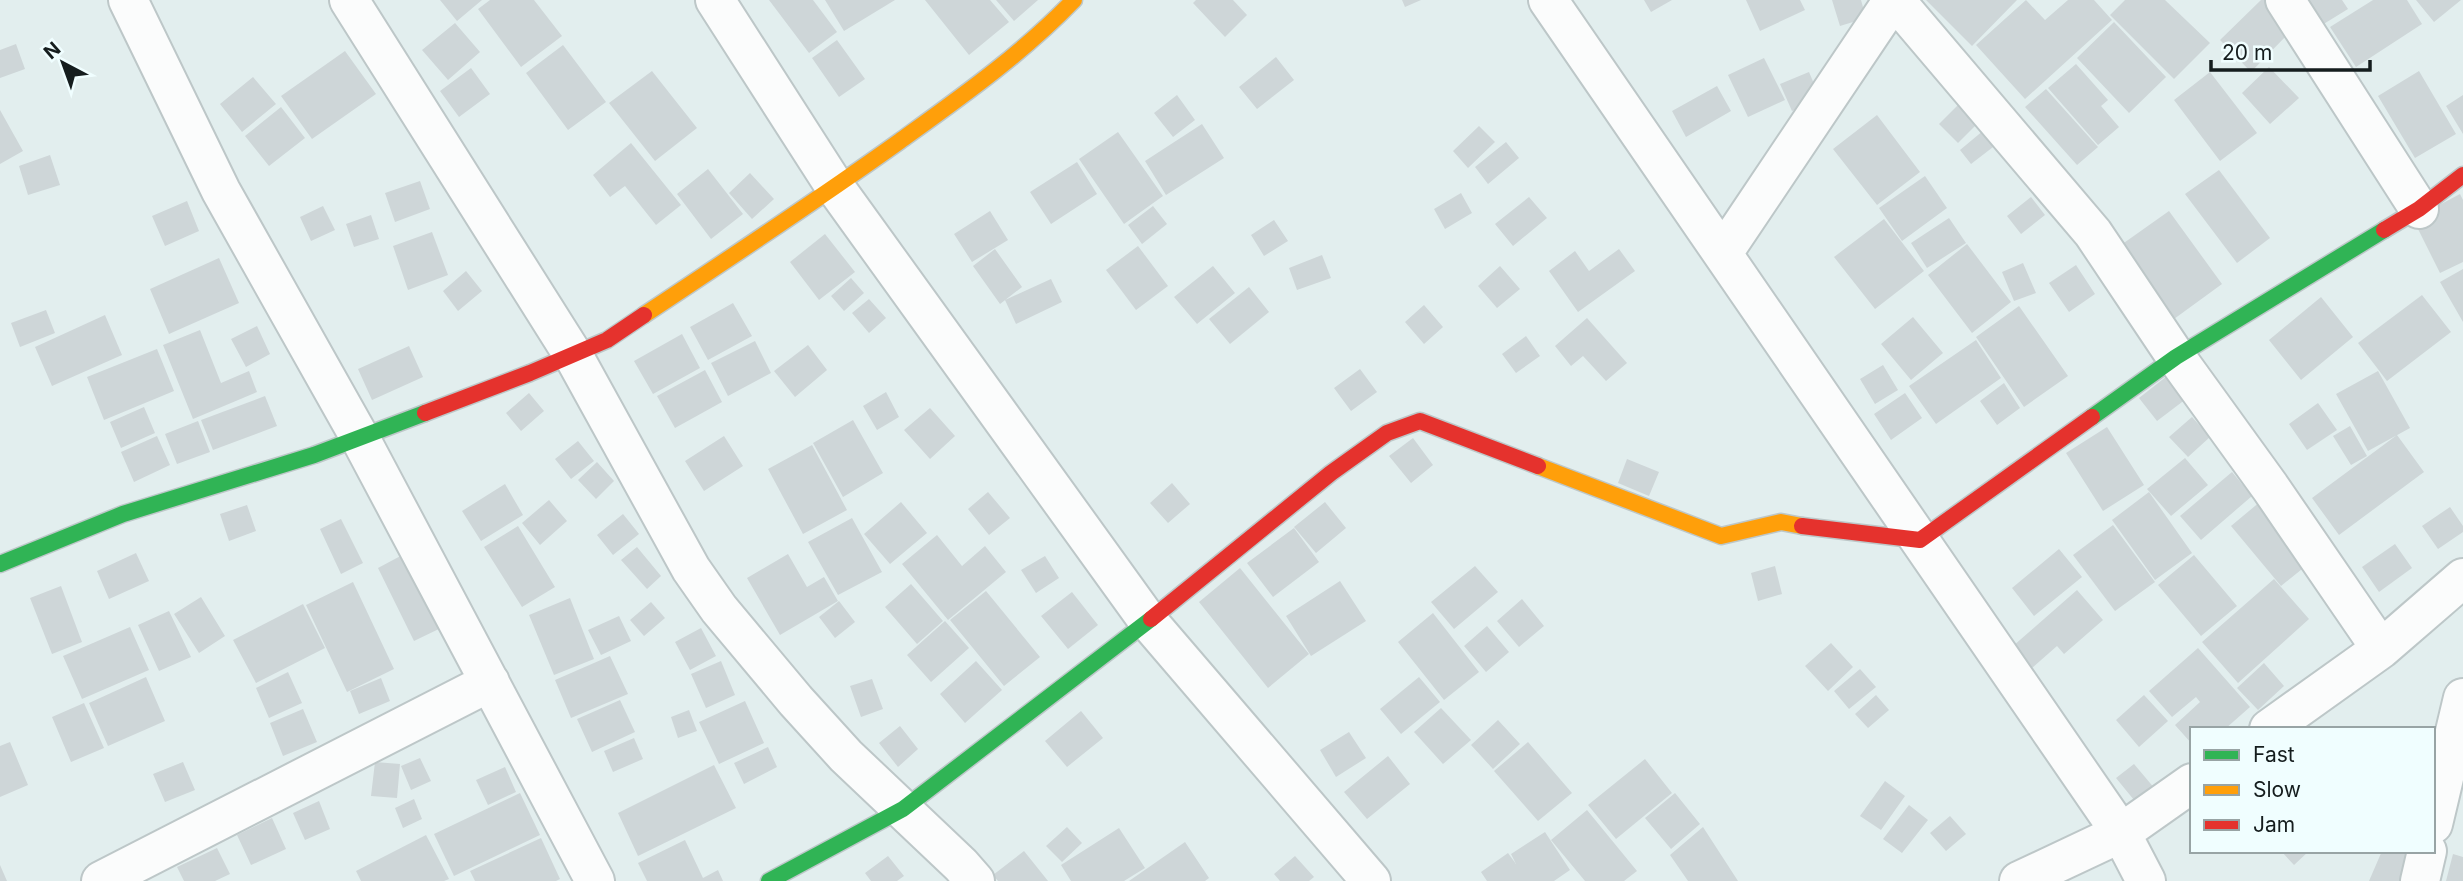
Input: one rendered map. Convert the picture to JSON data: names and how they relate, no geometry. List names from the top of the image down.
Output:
{
  "legend": ["Fast", "Slow", "Jam"],
  "scale_bar": "20 m",
  "north": "top left"
}
